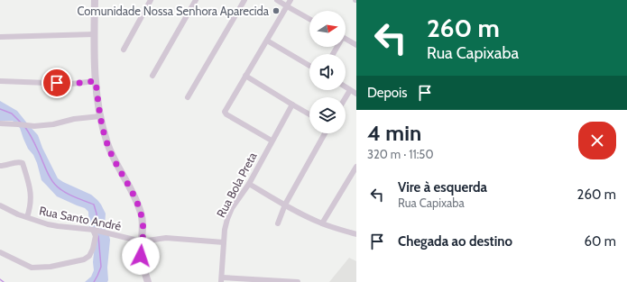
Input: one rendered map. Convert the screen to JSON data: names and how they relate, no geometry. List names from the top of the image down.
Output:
{
  "streets": {
    "street": ["Rua Bola Preta", "Rua Santo André"]
  },
  "crossings": [
    ["Rua Bola Preta", "Rua Santo André"]
  ],
  "places": ["Comunidade Nossa Senhora Aparecida"],
  "north": "right",
  "page": {
    "turn": ["260 m", "Rua Capixaba"],
    "then": "Depois",
    "heading": ["4 min", "320 m · 11:50"],
    "list": [
      {
        "name": "Vire à esquerda",
        "note": "Rua Capixaba",
        "value": "260 m"
      },
      {
        "name": "Chegada ao destino",
        "value": "60 m"
      }
    ]
  }
}
